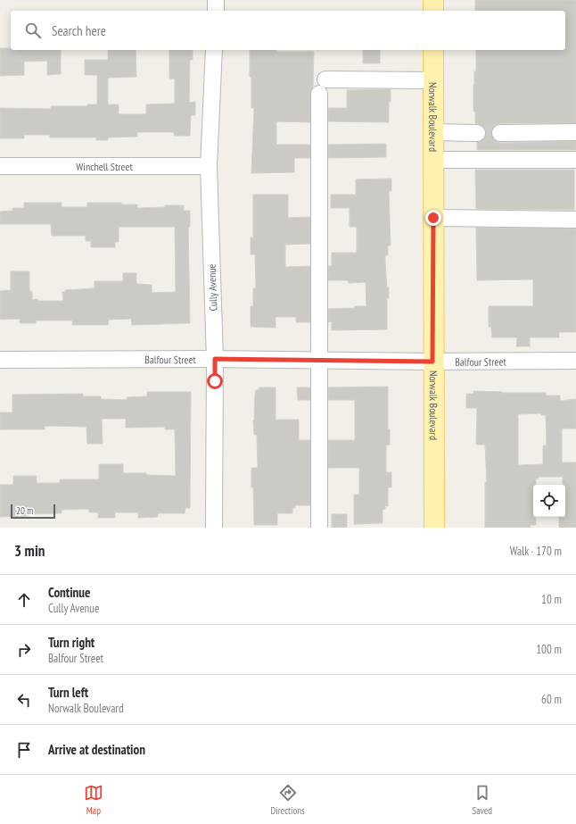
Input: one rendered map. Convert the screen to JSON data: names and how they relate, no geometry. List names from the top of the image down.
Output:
{
  "streets": {
    "main road": ["Norwalk Boulevard"],
    "street": ["Winchell Street", "Cully Avenue", "Balfour Street"]
  },
  "crossings": [
    ["Norwalk Boulevard", "Balfour Street"],
    ["Winchell Street", "Cully Avenue"],
    ["Cully Avenue", "Balfour Street"]
  ],
  "scale_bar": "20 m",
  "page": {
    "search": "Search here",
    "scale": "20 m",
    "heading": ["3 min", "Walk · 170 m"],
    "list": [
      ["Continue", "Cully Avenue", "10 m"],
      ["Turn right", "Balfour Street", "100 m"],
      ["Turn left", "Norwalk Boulevard", "60 m"],
      "Arrive at destination"
    ],
    "nav": ["Map", "Directions", "Saved"]
  }
}
